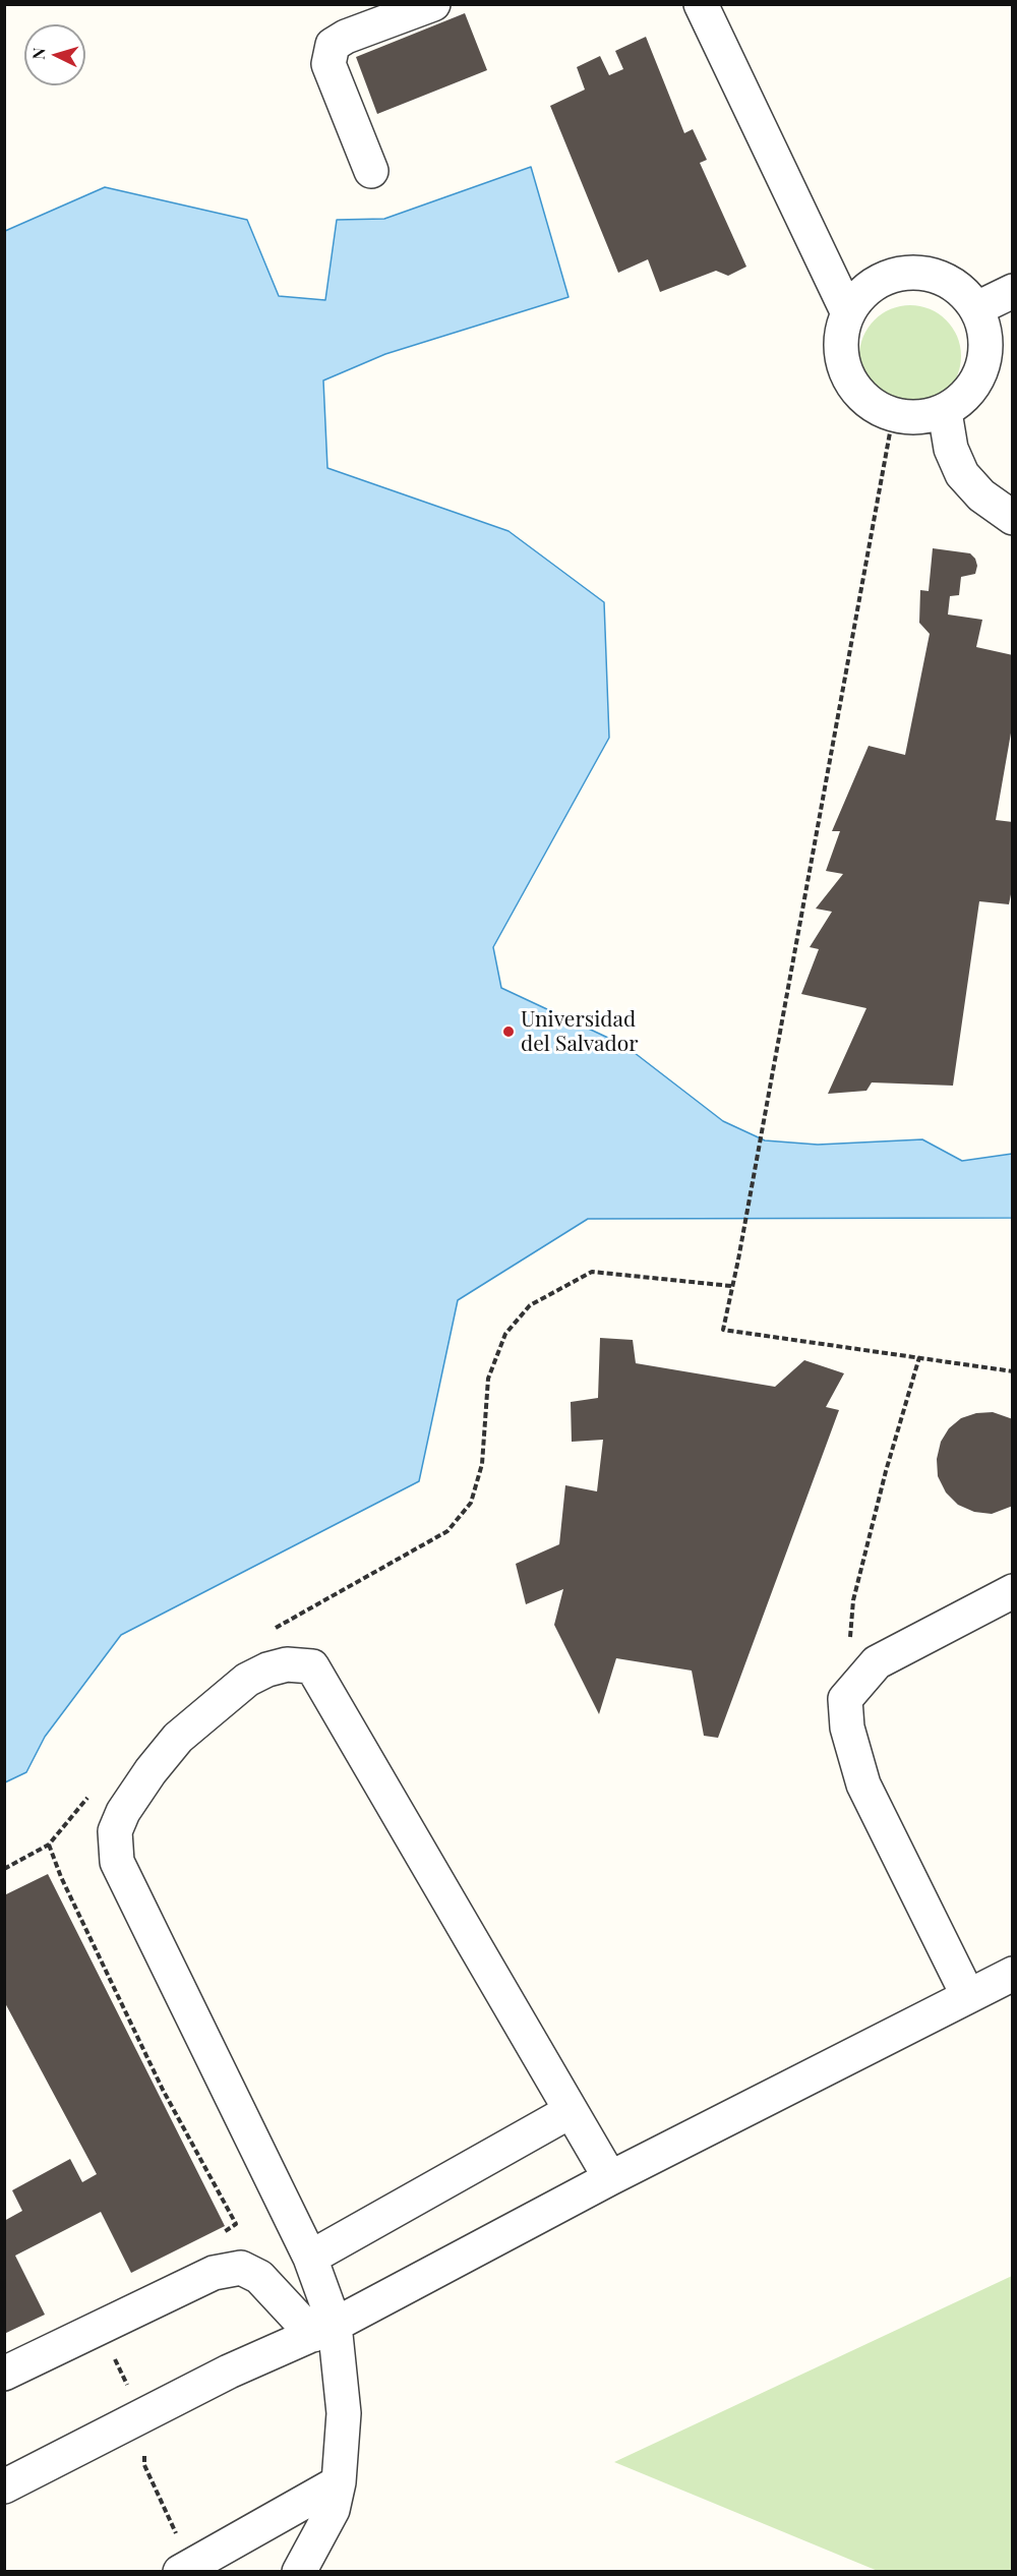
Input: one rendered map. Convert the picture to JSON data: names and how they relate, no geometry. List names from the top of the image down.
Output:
{
  "places": ["Universidad del Salvador"],
  "north": "left"
}
